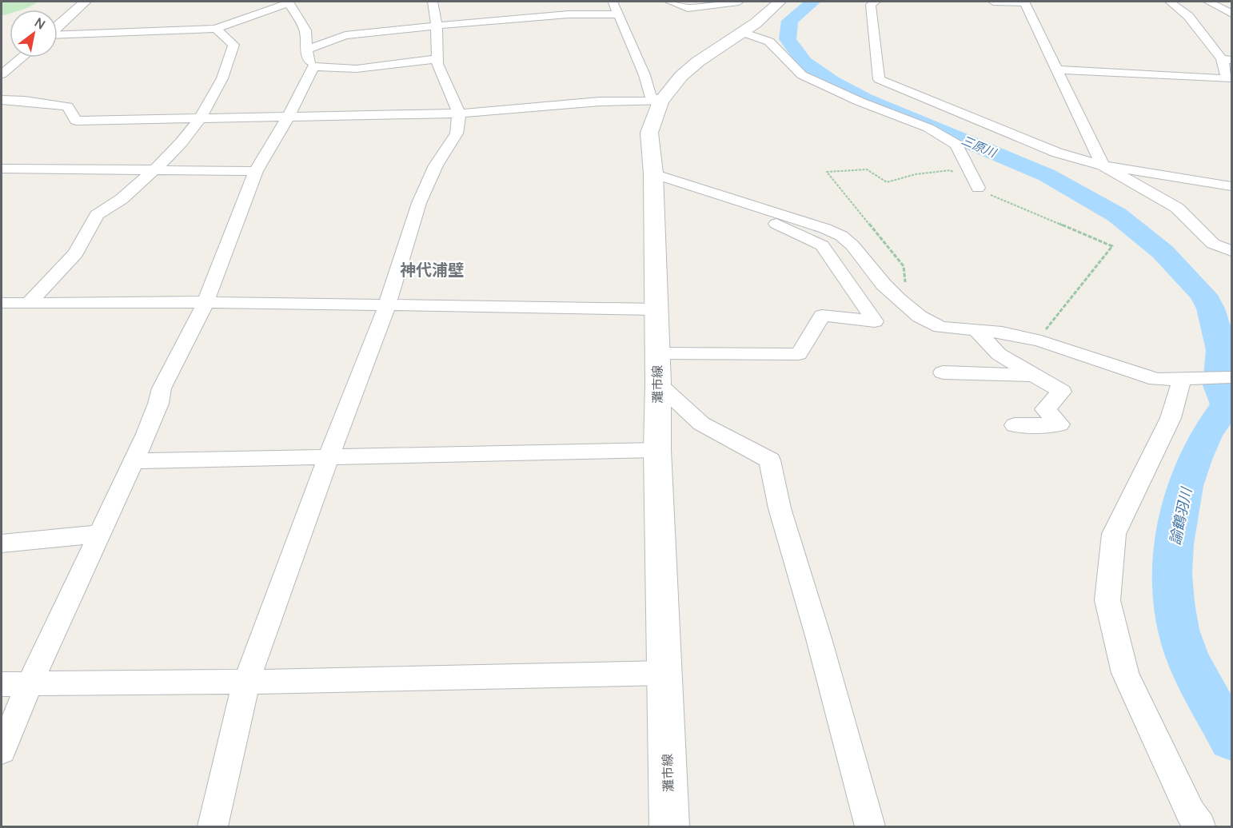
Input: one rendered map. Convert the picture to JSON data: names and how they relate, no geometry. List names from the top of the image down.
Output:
{
  "streets": {
    "main road": ["灘市線"]
  },
  "districts": ["神代浦壁"],
  "water": ["三原川", "諭鶴羽川"],
  "north": "top right"
}
